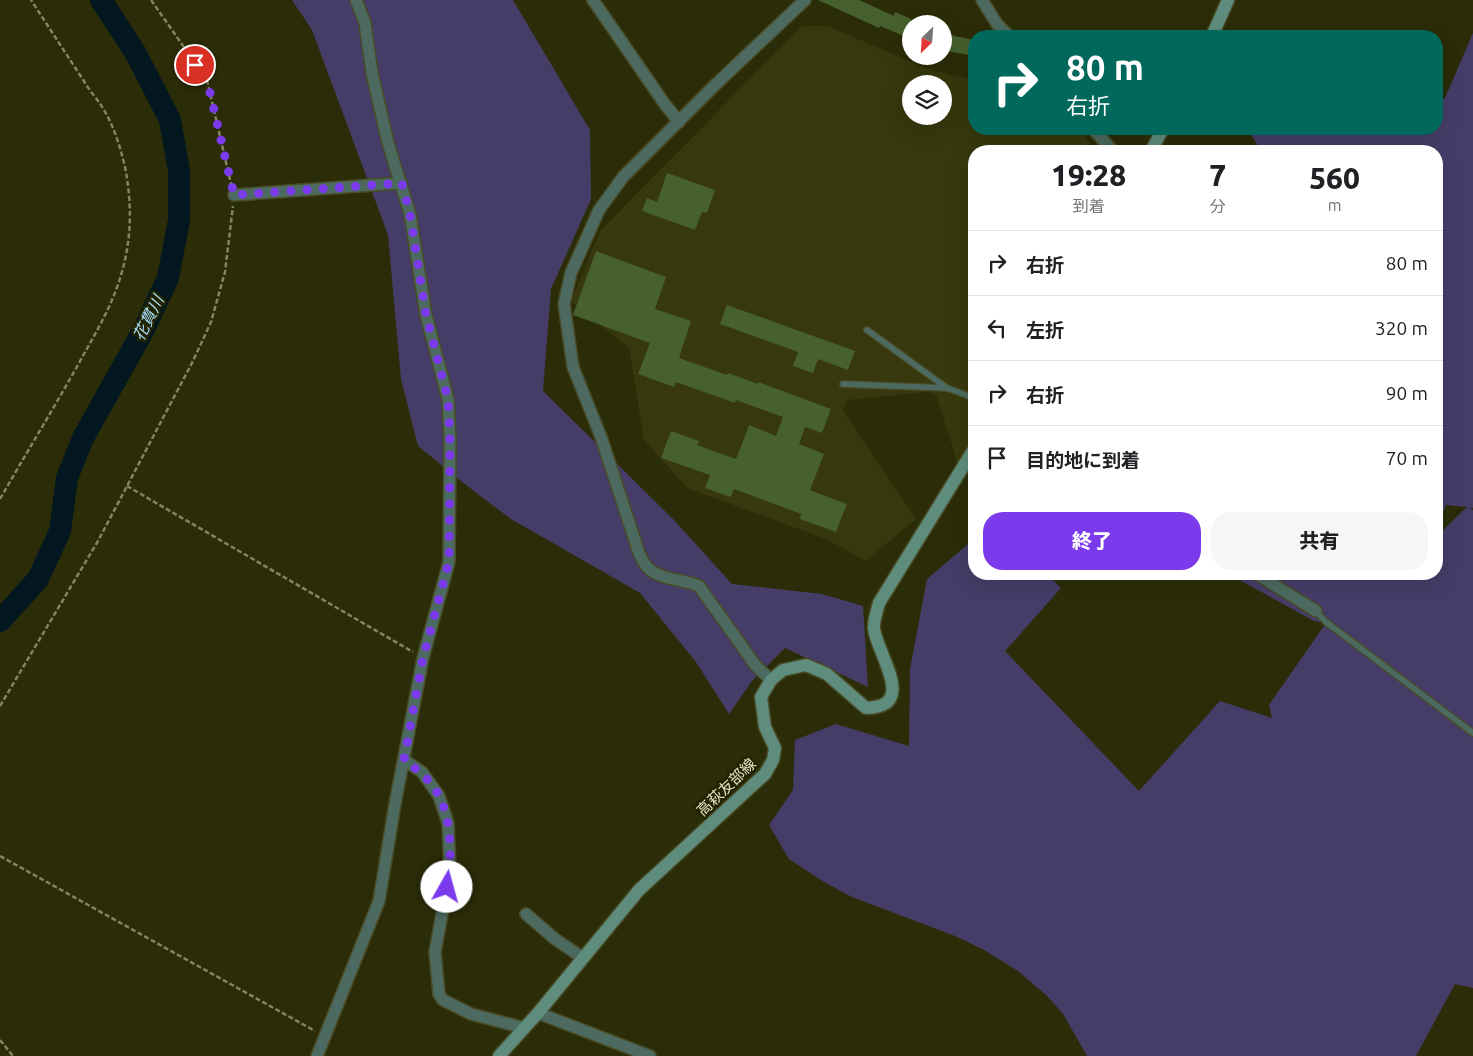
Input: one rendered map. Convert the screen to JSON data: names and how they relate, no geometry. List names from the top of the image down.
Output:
{
  "streets": {
    "main road": ["高萩友部線"]
  },
  "water": ["花貫川"],
  "north": "bottom left",
  "page": {
    "turn": ["80 m", "右折"],
    "eta": [
      "19:28",
      "到着",
      "7",
      "分",
      "560",
      "m"
    ],
    "list": [
      {
        "name": "右折",
        "value": "80 m"
      },
      {
        "name": "左折",
        "value": "320 m"
      },
      {
        "name": "右折",
        "value": "90 m"
      },
      {
        "name": "目的地に到着",
        "value": "70 m"
      }
    ],
    "buttons": ["終了", "共有"]
  }
}
